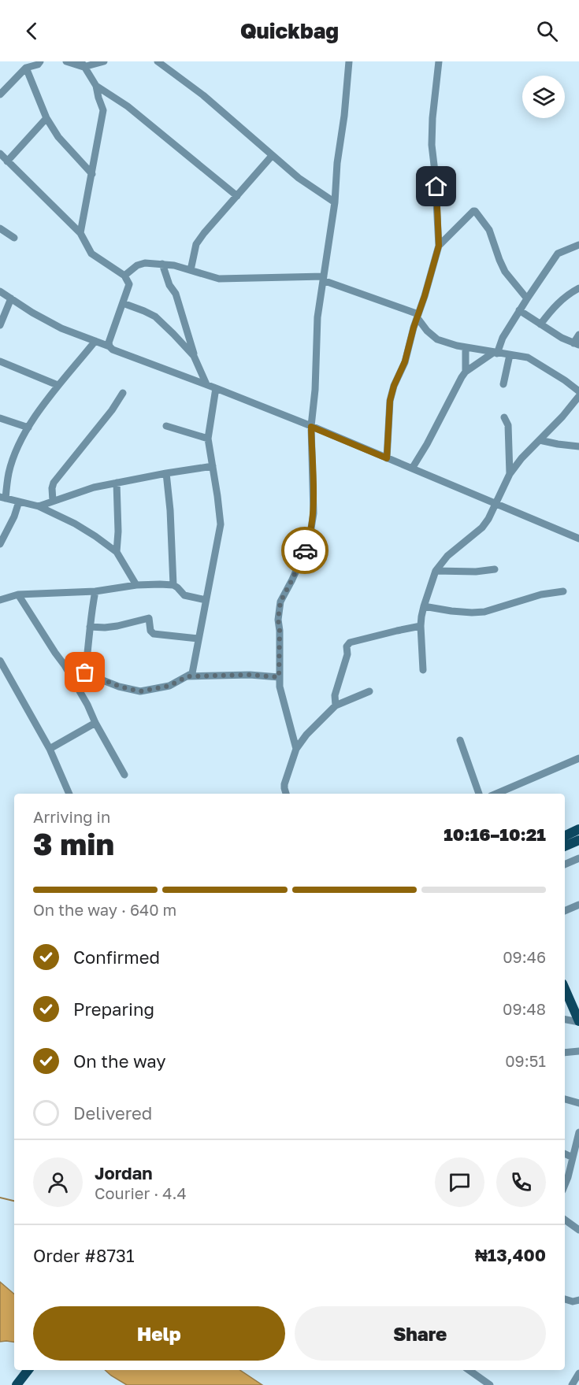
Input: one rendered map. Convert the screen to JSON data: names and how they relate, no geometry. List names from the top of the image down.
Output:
{
  "page": {
    "header": "Quickbag",
    "heading": ["3 min", "Arriving in", "10:16–10:21"],
    "panel": [
      "Jordan",
      "Courier · 4.4",
      "Order #8731",
      "₦13,400"
    ],
    "bar": "On the way · 640 m",
    "list": [
      ["Confirmed", "09:46"],
      ["Preparing", "09:48"],
      ["On the way", "09:51"],
      "Delivered"
    ],
    "buttons": ["Help", "Share"]
  }
}
